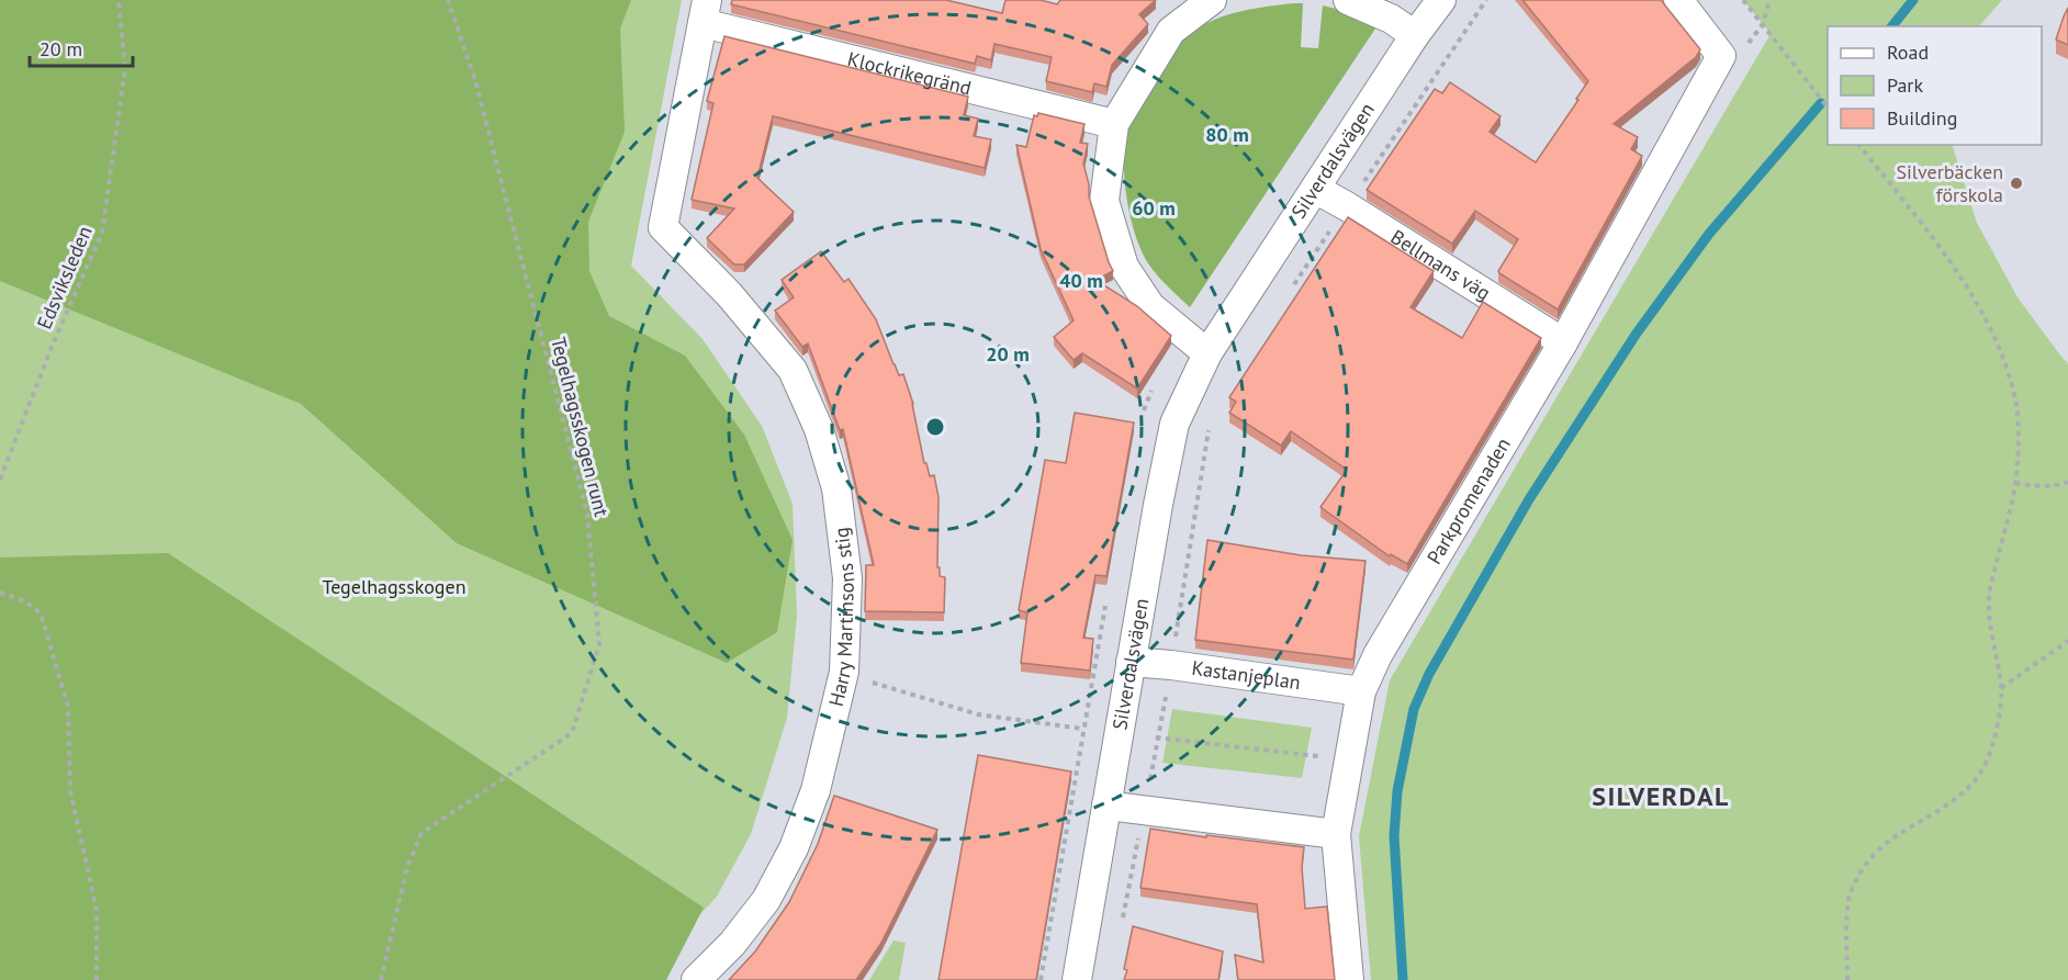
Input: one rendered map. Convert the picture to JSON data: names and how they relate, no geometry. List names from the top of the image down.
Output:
{
  "streets": {
    "street": [
      "Klockrikegränd",
      "Silverdalsvägen",
      "Bellmans väg",
      "Parkpromenaden",
      "Harry Martinsons stig",
      "Kastanjeplan"
    ],
    "path": ["Edsviksleden", "Tegelhagsskogen runt"]
  },
  "crossings": [
    ["Klockrikegränd", "Harry Martinsons stig"],
    ["Silverdalsvägen", "Bellmans väg"],
    ["Silverdalsvägen", "Kastanjeplan"],
    ["Bellmans väg", "Parkpromenaden"],
    ["Parkpromenaden", "Kastanjeplan"]
  ],
  "districts": ["SILVERDAL"],
  "parks": ["Tegelhagsskogen"],
  "places": ["Silverbäcken förskola"],
  "legend": ["Road", "Park", "Building"],
  "scale_bar": "20 m",
  "rings": [
    "80 m",
    "60 m",
    "40 m",
    "20 m"
  ]
}
